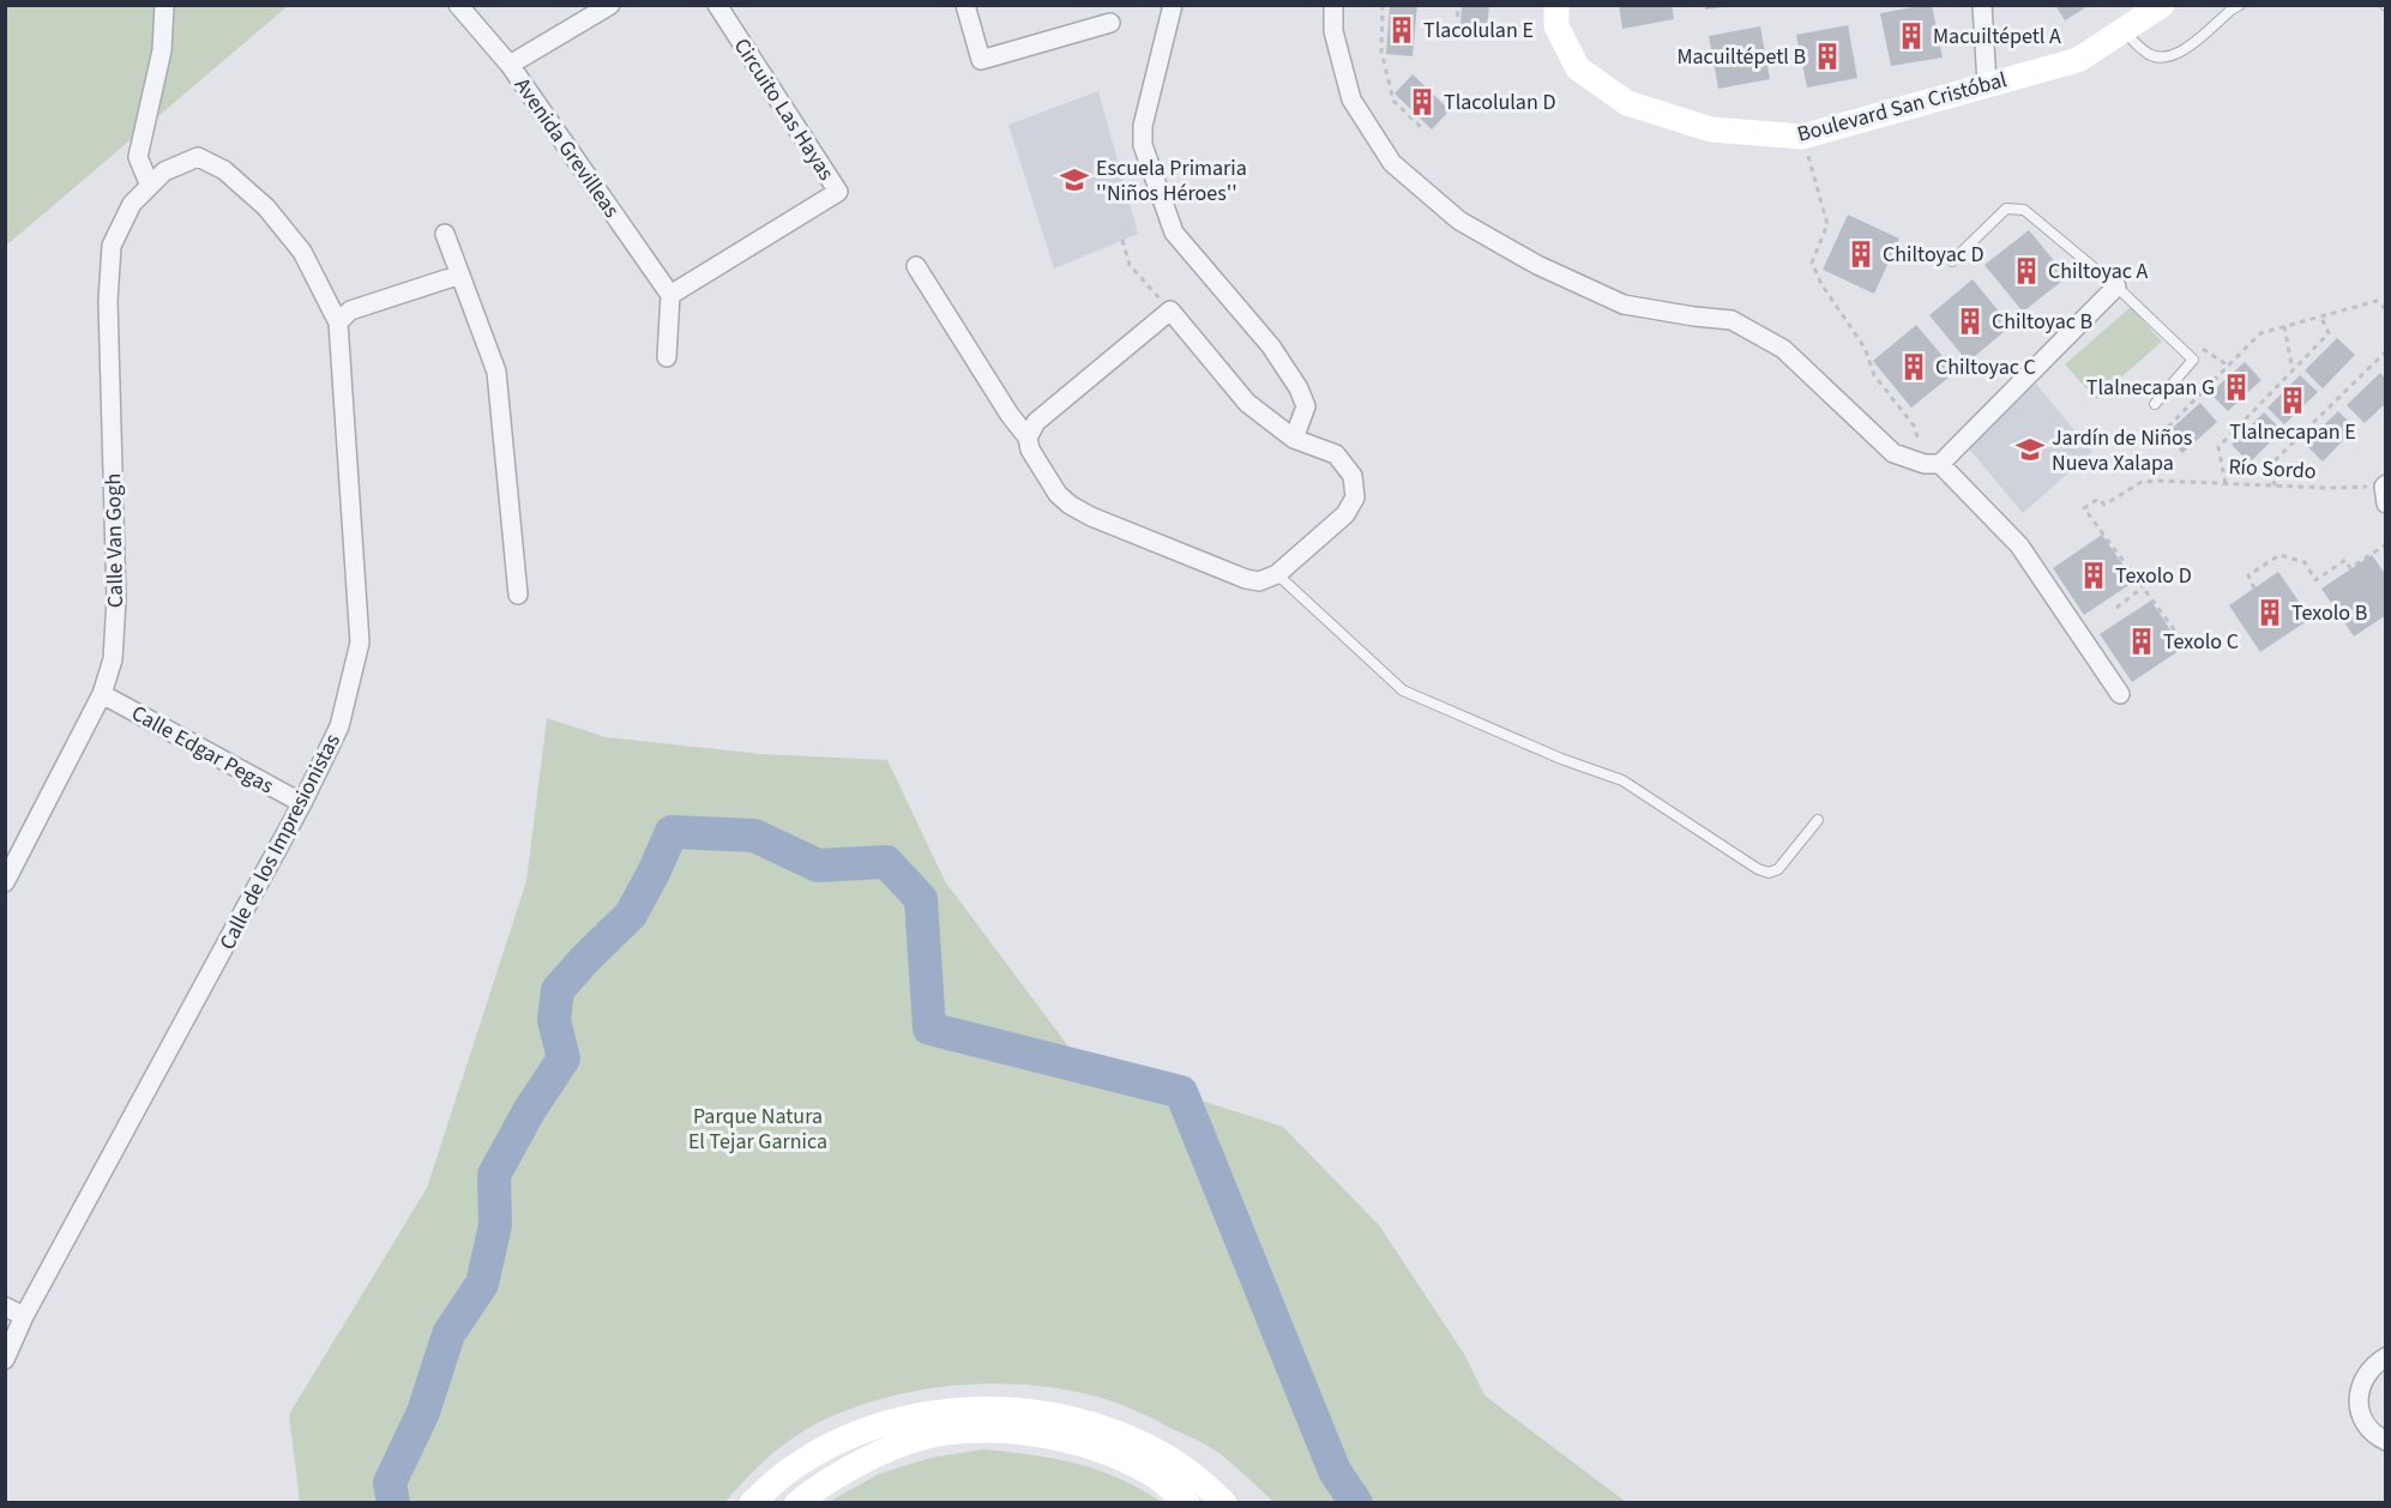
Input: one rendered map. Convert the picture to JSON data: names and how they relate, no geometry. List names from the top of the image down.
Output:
{
  "streets": {
    "main road": ["Boulevard San Cristóbal"],
    "street": [
      "Circuito Las Hayas",
      "Avenida Grevilleas",
      "Calle Van Gogh",
      "Calle Edgar Pegas",
      "Calle de los Impresionistas"
    ],
    "path": ["Río Sordo"]
  },
  "crossings": [
    ["Circuito Las Hayas", "Avenida Grevilleas"],
    ["Calle Van Gogh", "Calle Edgar Pegas"],
    ["Calle Van Gogh", "Calle de los Impresionistas"],
    ["Calle Edgar Pegas", "Calle de los Impresionistas"]
  ],
  "parks": ["Parque Natura El Tejar Garnica"],
  "places": {
    "building": [
      "Tlacolulan E",
      "Macuiltépetl A",
      "Macuiltépetl B",
      "Tlacolulan D",
      "Chiltoyac D",
      "Chiltoyac A",
      "Chiltoyac B",
      "Chiltoyac C",
      "Tlalnecapan G",
      "Tlalnecapan E",
      "Texolo D",
      "Texolo B",
      "Texolo C"
    ],
    "school or university": ["Escuela Primaria ''Niños Héroes''", "Jardín de Niños Nueva Xalapa"]
  }
}
